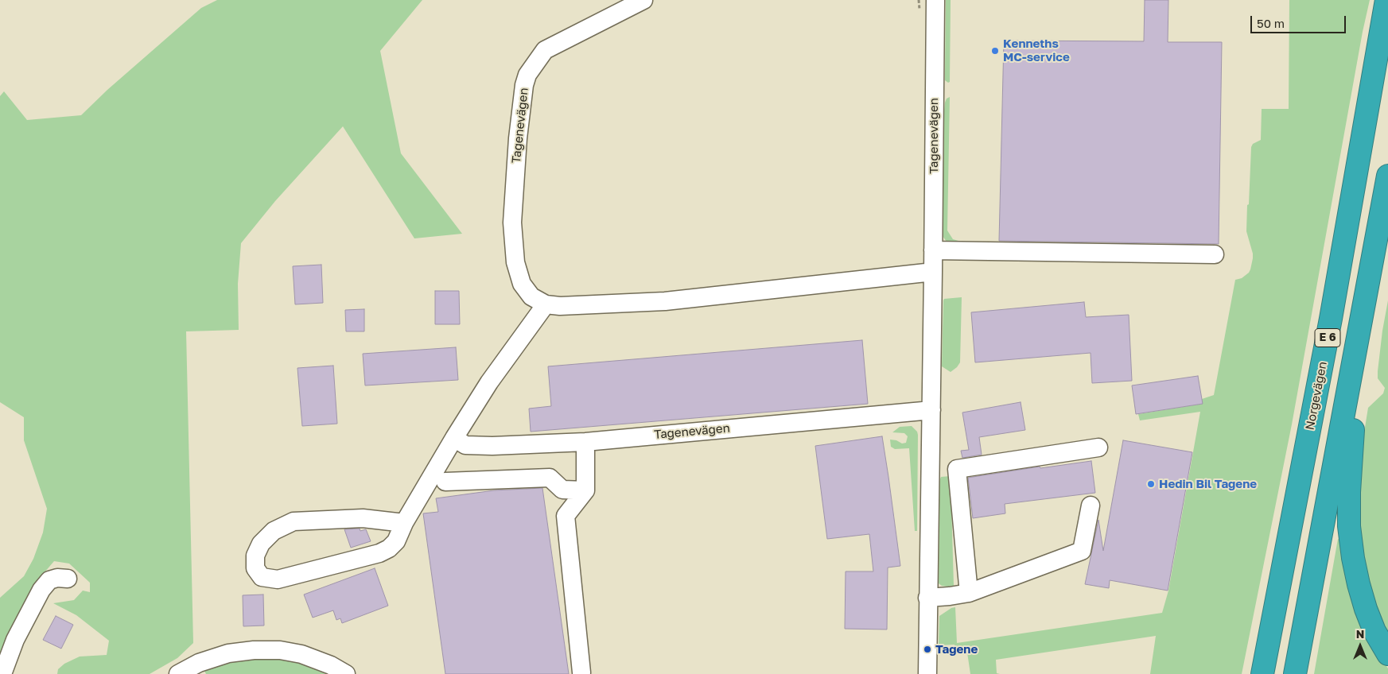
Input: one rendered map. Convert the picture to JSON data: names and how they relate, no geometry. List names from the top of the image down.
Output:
{
  "streets": {
    "highway": ["E 6", "Norgevägen"],
    "street": ["Tagenevägen"]
  },
  "places": ["Kenneths MC-service", "Hedin Bil Tagene", "Tagene"],
  "scale_bar": "50 m",
  "north": "top"
}
